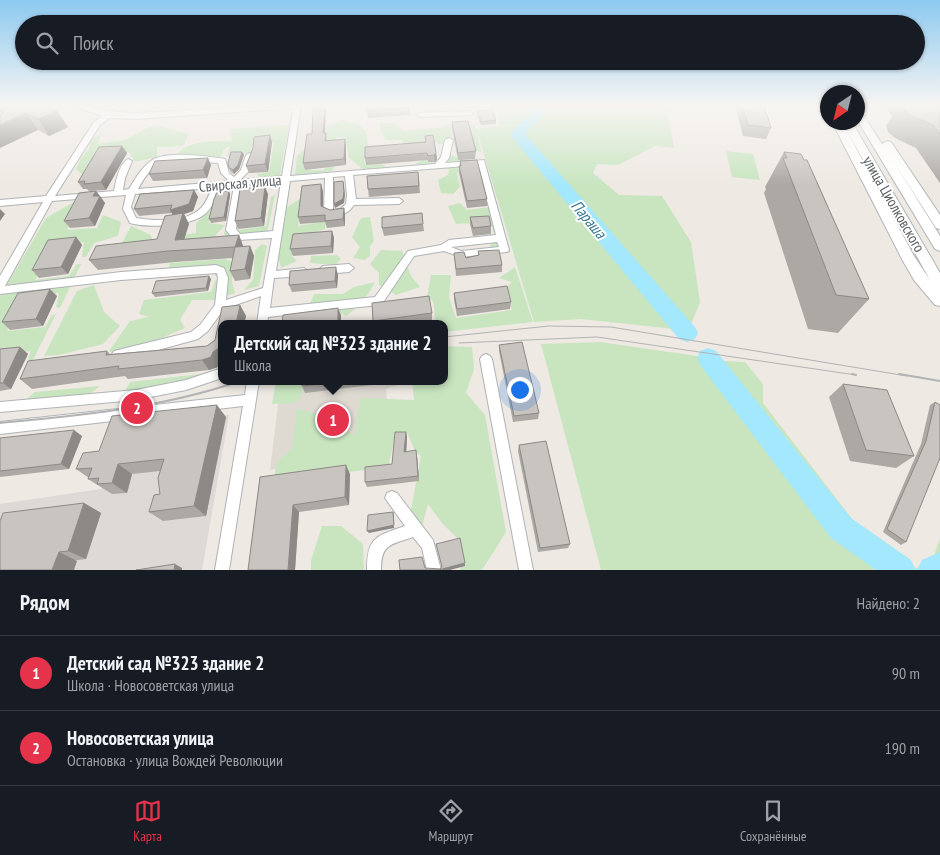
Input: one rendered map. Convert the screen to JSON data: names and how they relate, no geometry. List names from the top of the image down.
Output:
{
  "streets": {
    "main road": ["улица Циолковского"],
    "street": ["Свирская улица"]
  },
  "water": ["Параша"],
  "north": "bottom left",
  "page": {
    "search": "Поиск",
    "popup": ["Детский сад №323 здание 2", "Школа"],
    "pins": ["2", "1"],
    "heading": ["Рядом", "Найдено: 2"],
    "list": [
      {
        "mark": "1",
        "name": "Детский сад №323 здание 2",
        "note": "Школа · Новосоветская улица",
        "value": "90 m"
      },
      {
        "mark": "2",
        "name": "Новосоветская улица",
        "note": "Остановка · улица Вождей Революции",
        "value": "190 m"
      }
    ],
    "nav": ["Карта", "Маршрут", "Сохранённые"]
  }
}
